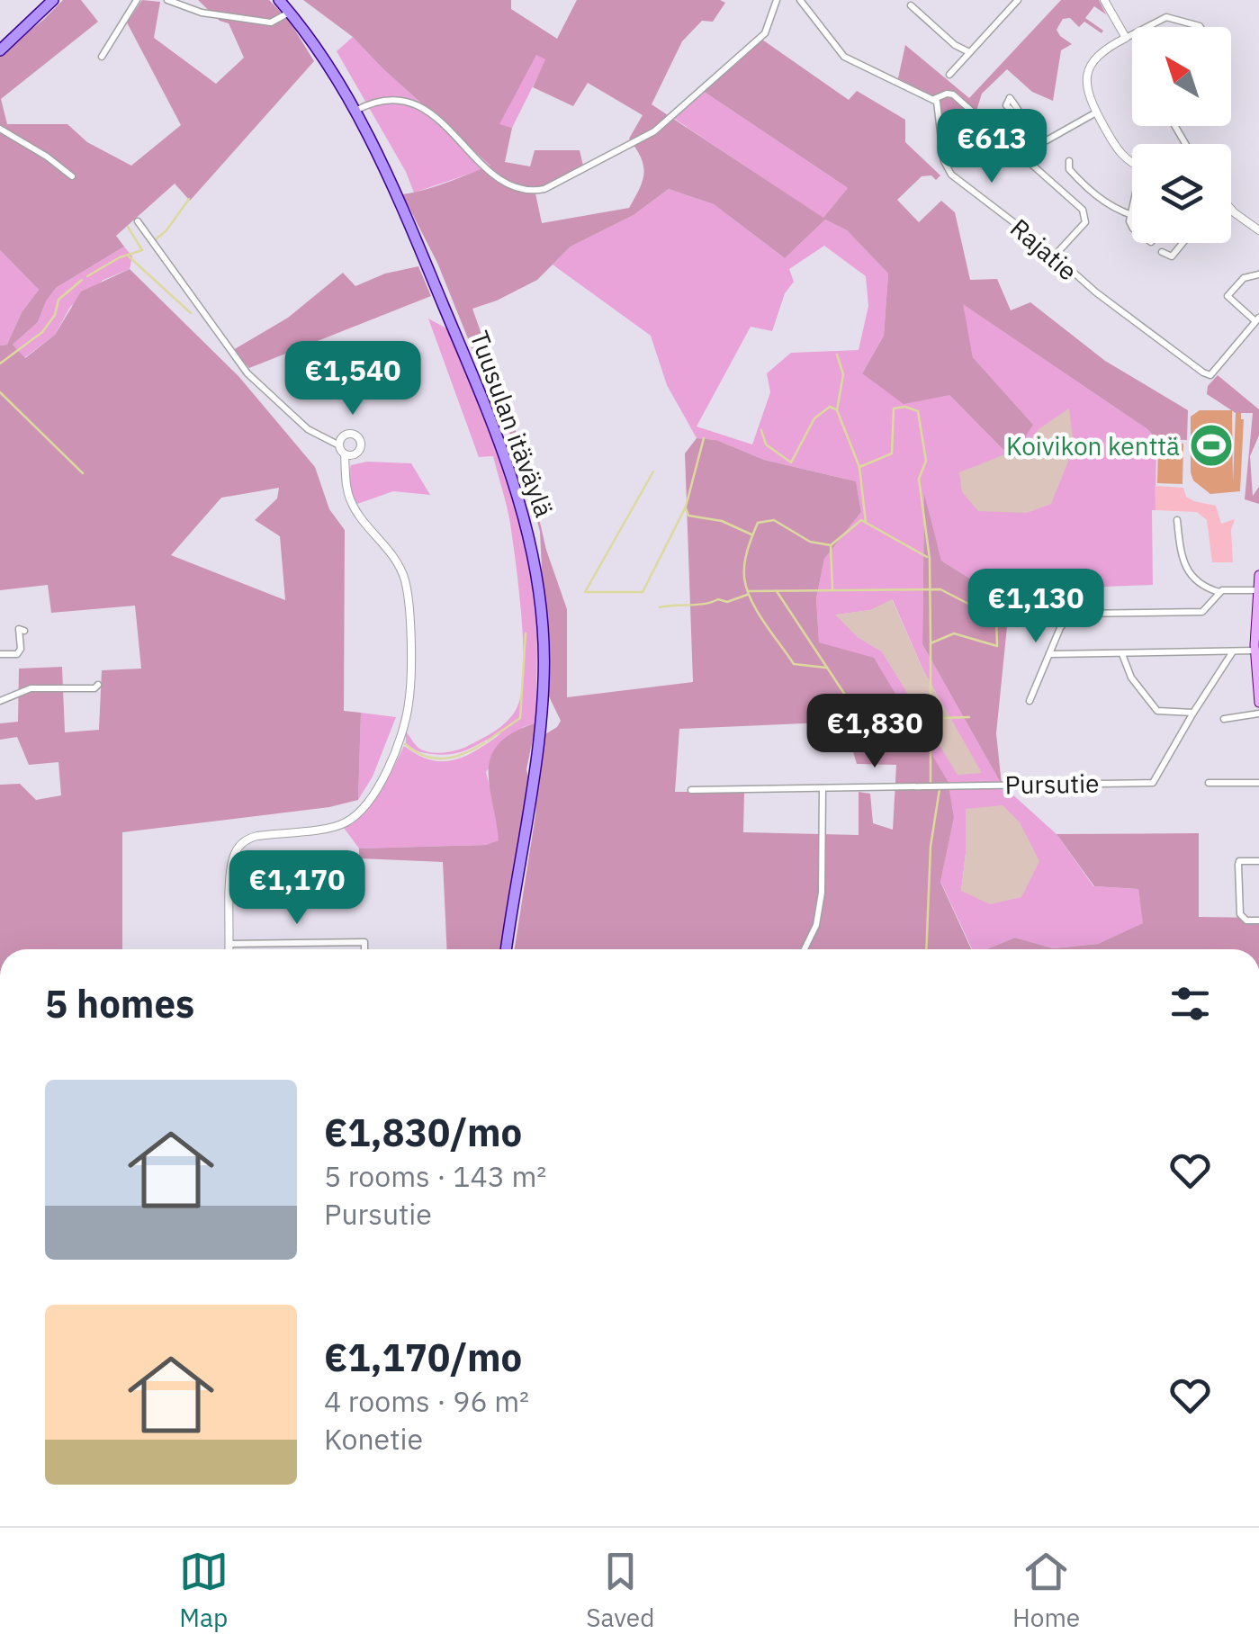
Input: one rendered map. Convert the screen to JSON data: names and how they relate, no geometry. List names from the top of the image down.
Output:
{
  "streets": {
    "main road": ["Tuusulan itäväylä"],
    "street": ["Rajatie", "Pursutie"]
  },
  "places": {
    "sports": ["Koivikon kenttä"]
  },
  "north": "top left",
  "page": {
    "price": [
      "€613",
      "€1,540",
      "€1,130",
      "€1,830",
      "€1,170"
    ],
    "heading": "5 homes",
    "list": [
      {
        "name": "€1,830/mo",
        "note": "5 rooms · 143 m² · Pursutie"
      },
      {
        "name": "€1,170/mo",
        "note": "4 rooms · 96 m² · Konetie"
      }
    ],
    "tabs": ["Map", "Saved", "Home"]
  }
}
